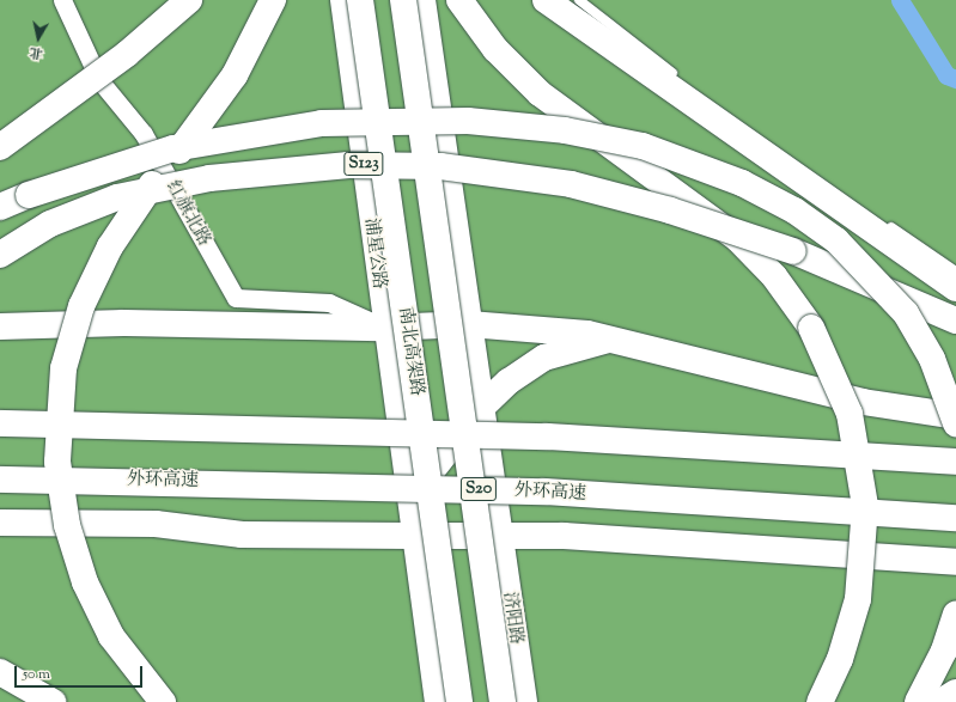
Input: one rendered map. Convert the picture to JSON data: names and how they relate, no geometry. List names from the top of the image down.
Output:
{
  "streets": {
    "main road": [
      "S123",
      "浦星公路",
      "南北高架路",
      "外环高速",
      "S20",
      "济阳路"
    ],
    "street": ["红旗北路"]
  },
  "crossings": [
    ["红旗北路", "浦星公路"]
  ],
  "scale_bar": "50 m",
  "north": "bottom"
}
